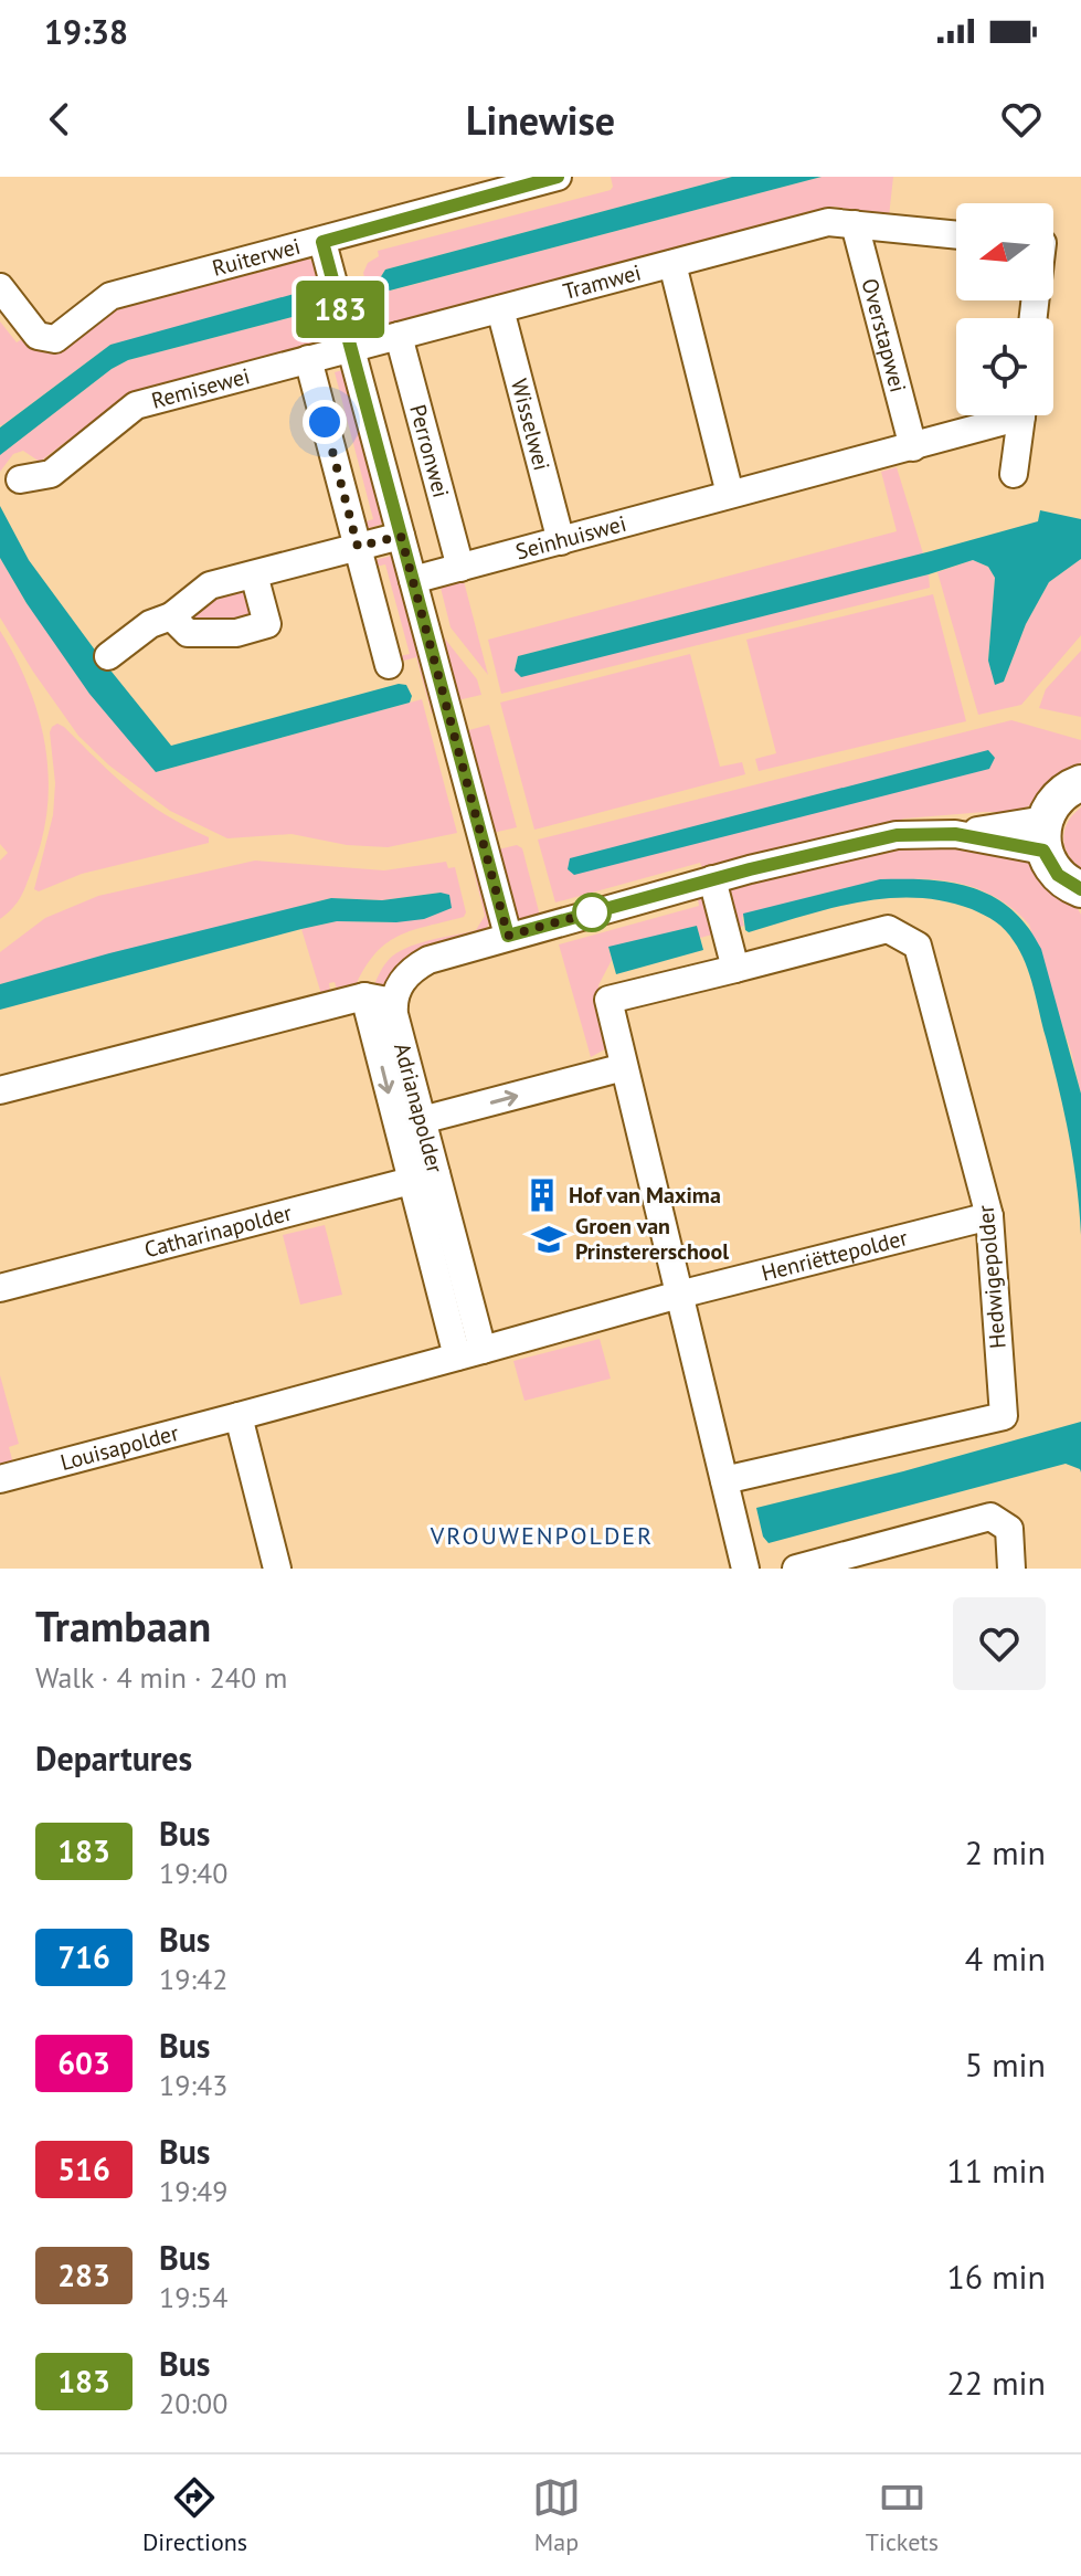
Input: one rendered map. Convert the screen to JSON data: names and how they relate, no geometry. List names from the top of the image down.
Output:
{
  "streets": {
    "street": [
      "Ruiterwei",
      "Tramwei",
      "Overstapwei",
      "Remisewei",
      "Wisselwei",
      "Perronwei",
      "Seinhuiswei",
      "Adrianapolder",
      "Catharinapolder",
      "Henriëttepolder",
      "Hedwigepolder",
      "Louisapolder"
    ]
  },
  "crossings": [
    ["Tramwei", "Overstapwei"],
    ["Tramwei", "Remisewei"],
    ["Tramwei", "Wisselwei"],
    ["Tramwei", "Perronwei"],
    ["Overstapwei", "Seinhuiswei"],
    ["Wisselwei", "Seinhuiswei"],
    ["Perronwei", "Seinhuiswei"],
    ["Adrianapolder", "Catharinapolder"],
    ["Henriëttepolder", "Hedwigepolder"]
  ],
  "districts": ["VROUWENPOLDER"],
  "places": {
    "building": ["Hof van Maxima"],
    "school or university": ["Groen van Prinstererschool"]
  },
  "lines": ["bus line 183"],
  "north": "left",
  "page": {
    "status": "19:38",
    "header": "Linewise",
    "on_map": "183",
    "heading": [
      ["Trambaan", "Walk · 4 min · 240 m"],
      "Departures"
    ],
    "list": [
      {
        "mark": "183",
        "name": "Bus",
        "note": "19:40",
        "value": "2 min"
      },
      {
        "mark": "716",
        "name": "Bus",
        "note": "19:42",
        "value": "4 min"
      },
      {
        "mark": "603",
        "name": "Bus",
        "note": "19:43",
        "value": "5 min"
      },
      {
        "mark": "516",
        "name": "Bus",
        "note": "19:49",
        "value": "11 min"
      },
      {
        "mark": "283",
        "name": "Bus",
        "note": "19:54",
        "value": "16 min"
      },
      {
        "mark": "183",
        "name": "Bus",
        "note": "20:00",
        "value": "22 min"
      }
    ],
    "tabs": ["Directions", "Map", "Tickets"]
  }
}
